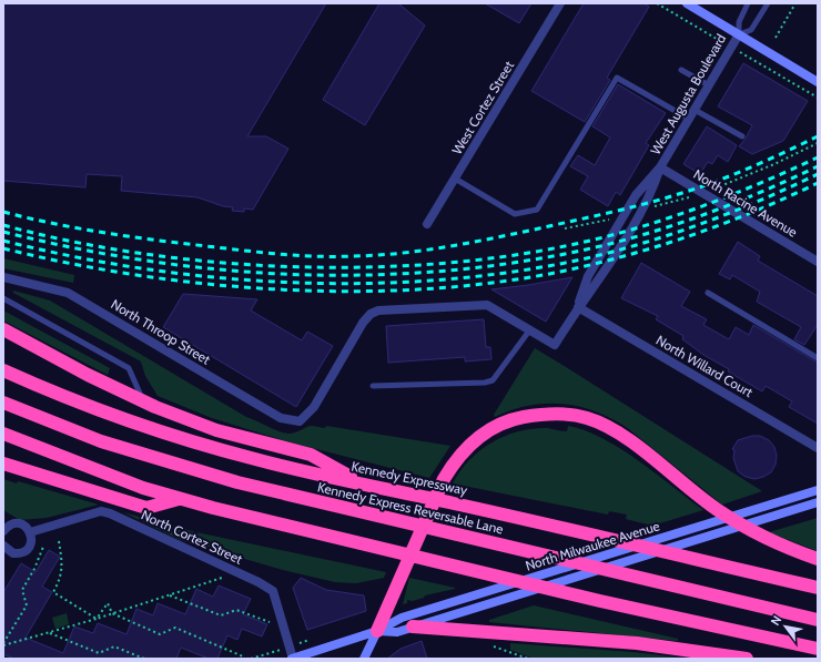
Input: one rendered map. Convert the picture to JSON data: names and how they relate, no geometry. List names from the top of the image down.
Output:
{
  "streets": {
    "highway": ["Kennedy Expressway", "Kennedy Express Reversable Lane"],
    "main road": ["North Milwaukee Avenue"],
    "street": [
      "West Augusta Boulevard",
      "West Cortez Street",
      "North Racine Avenue",
      "North Throop Street",
      "North Willard Court",
      "North Cortez Street"
    ]
  },
  "crossings": [
    ["West Augusta Boulevard", "North Racine Avenue"],
    ["West Augusta Boulevard", "North Throop Street"],
    ["West Augusta Boulevard", "North Willard Court"],
    ["North Cortez Street", "North Milwaukee Avenue"]
  ],
  "north": "top left"
}
